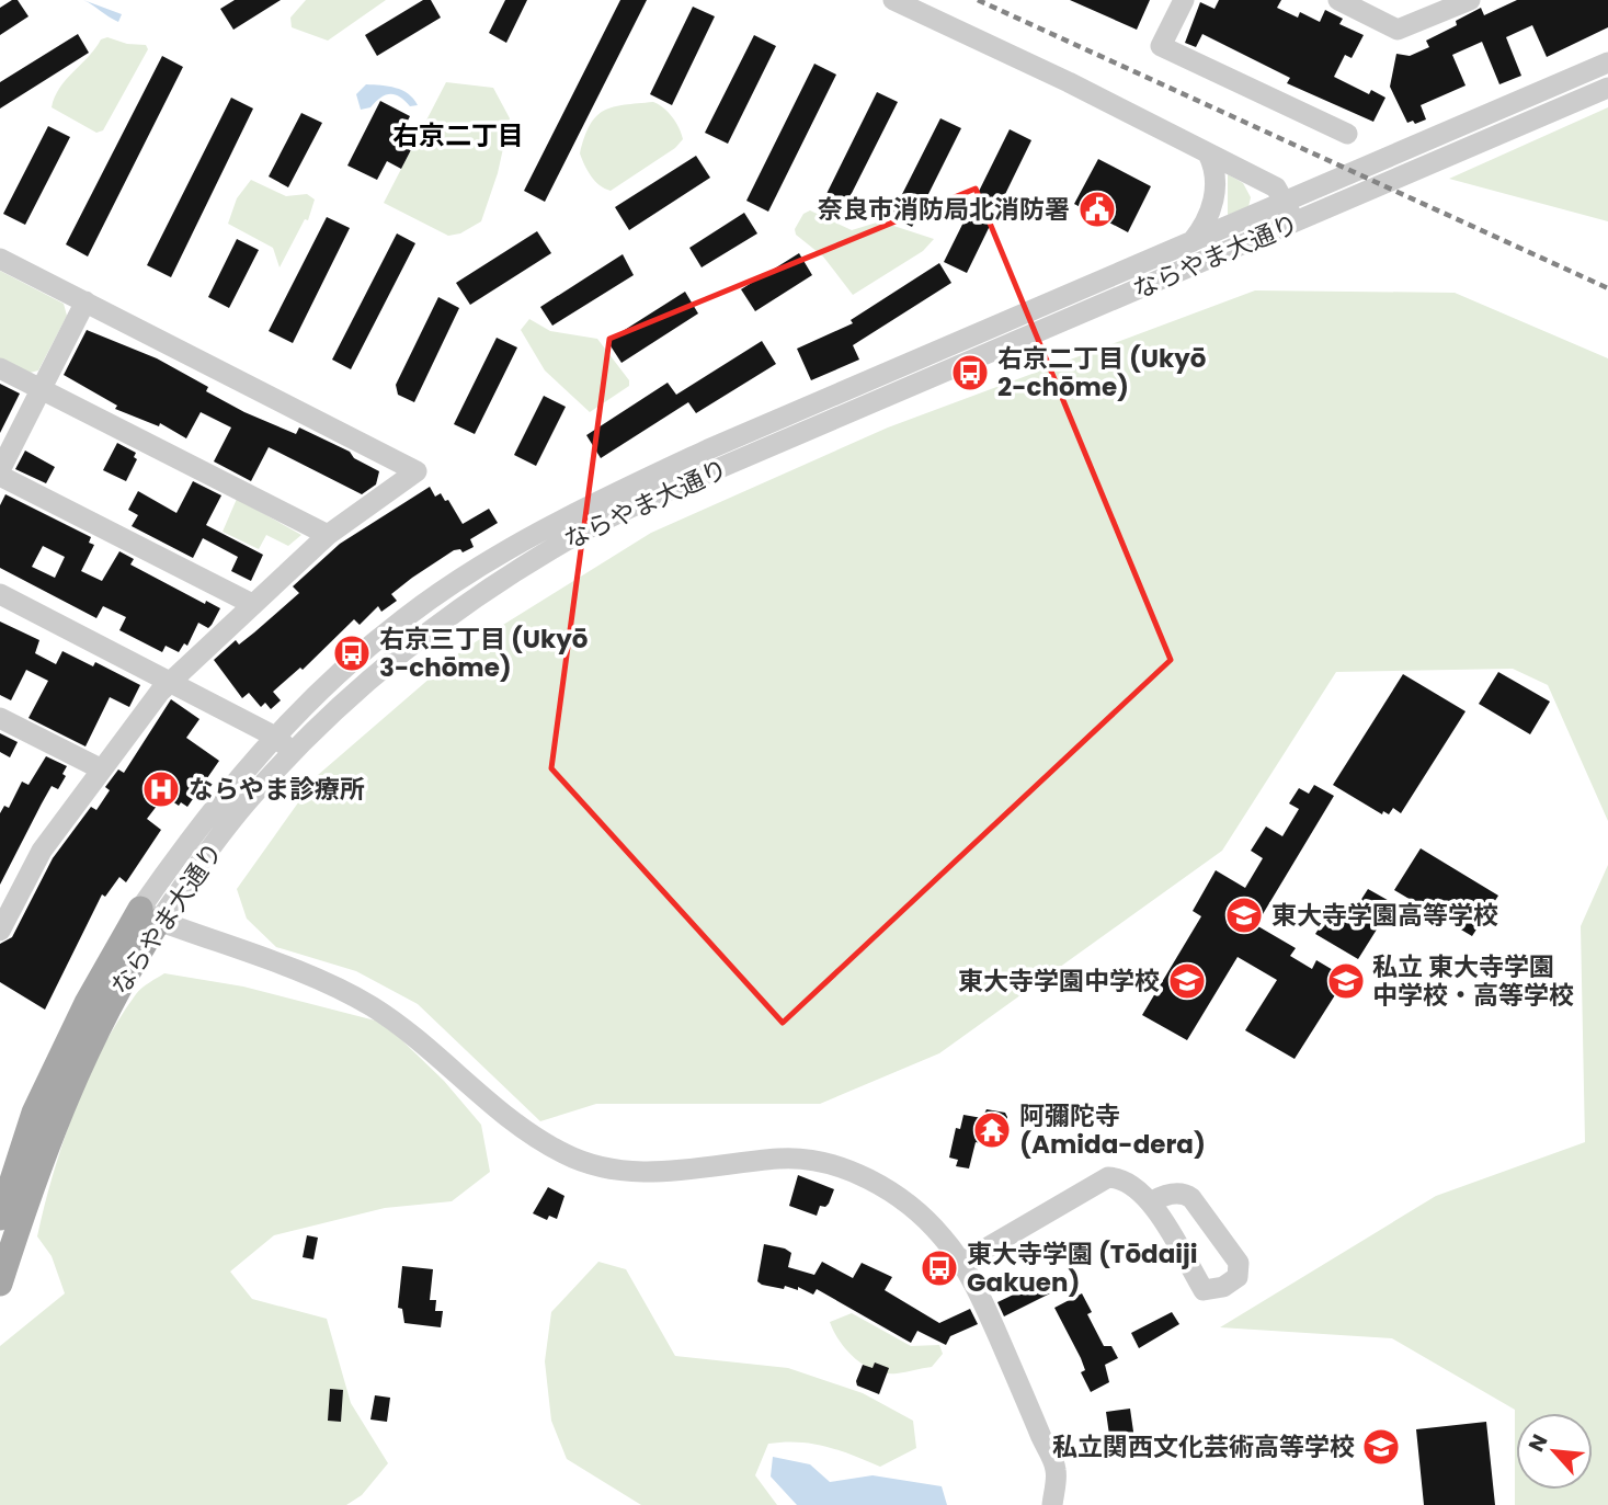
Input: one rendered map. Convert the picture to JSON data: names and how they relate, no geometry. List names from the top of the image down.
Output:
{
  "streets": {
    "main road": ["ならやま大通り"]
  },
  "districts": ["右京二丁目"],
  "places": {
    "public building": ["奈良市消防局北消防署"],
    "bus stop": ["右京二丁目 (Ukyō 2-chōme)", "右京三丁目 (Ukyō 3-chōme)", "東大寺学園 (Tōdaiji Gakuen)"],
    "hospital": ["ならやま診療所"],
    "school or university": [
      "東大寺学園高等学校",
      "東大寺学園中学校",
      "私立 東大寺学園 中学校・高等学校",
      "私立関西文化芸術高等学校"
    ],
    "temple": ["阿彌陀寺 (Amida-dera)"]
  },
  "north": "top left"
}
